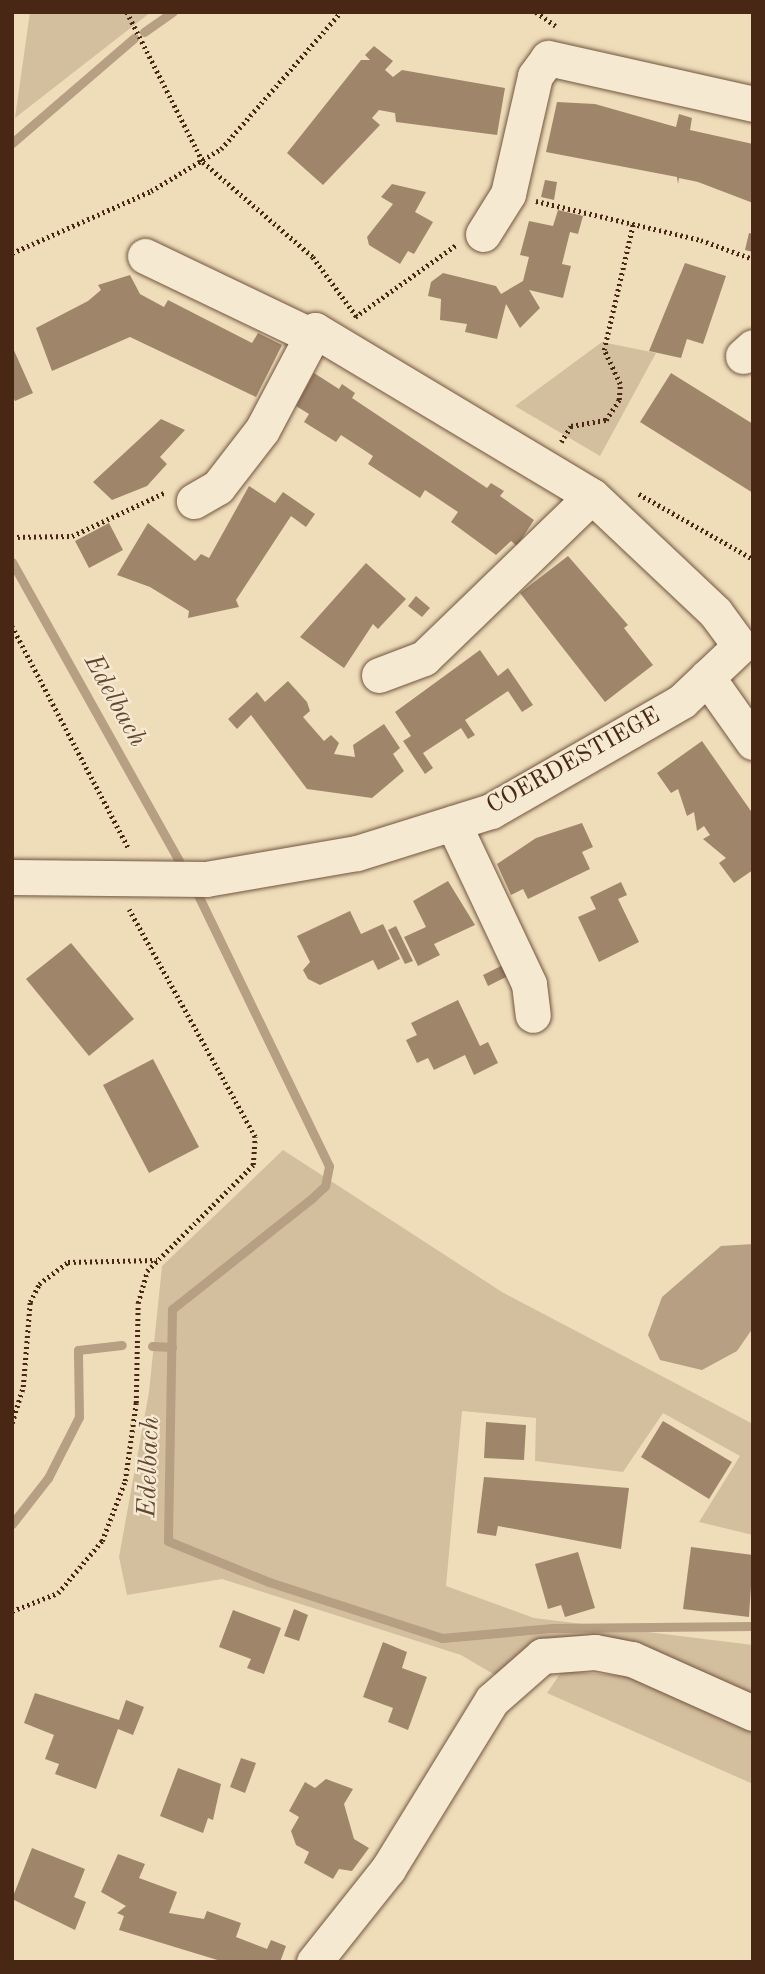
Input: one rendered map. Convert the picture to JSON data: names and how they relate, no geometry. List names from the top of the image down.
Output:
{
  "streets": {
    "street": ["COERDESTIEGE"]
  },
  "water": ["Edelbach"]
}
